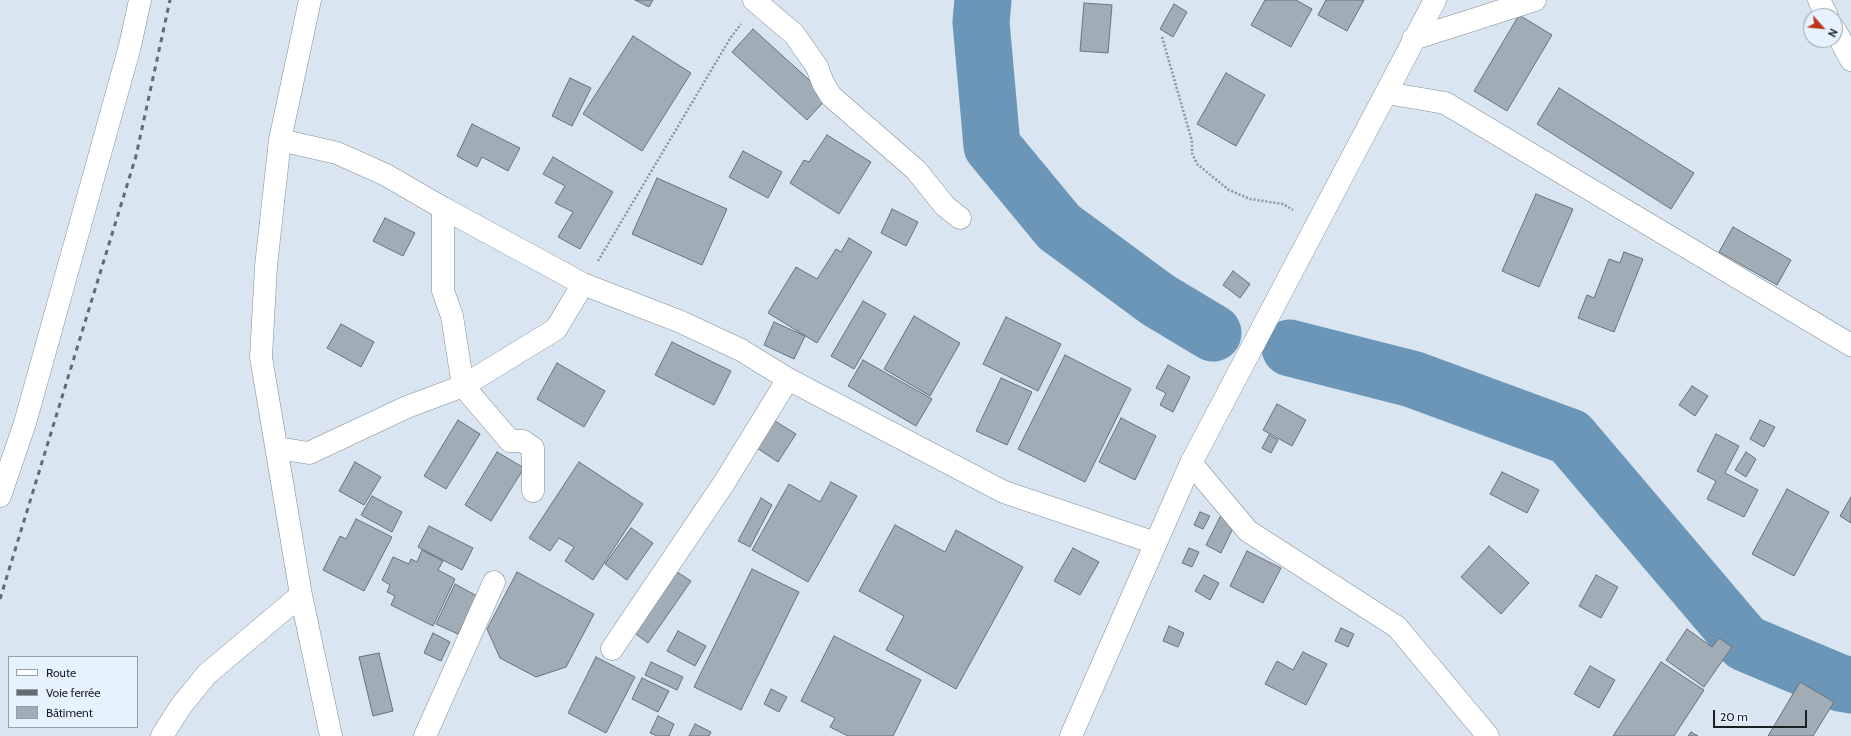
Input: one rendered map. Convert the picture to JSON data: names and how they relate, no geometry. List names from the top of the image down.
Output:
{
  "legend": ["Route", "Voie ferrée", "Bâtiment"],
  "scale_bar": "20 m",
  "north": "bottom right"
}
